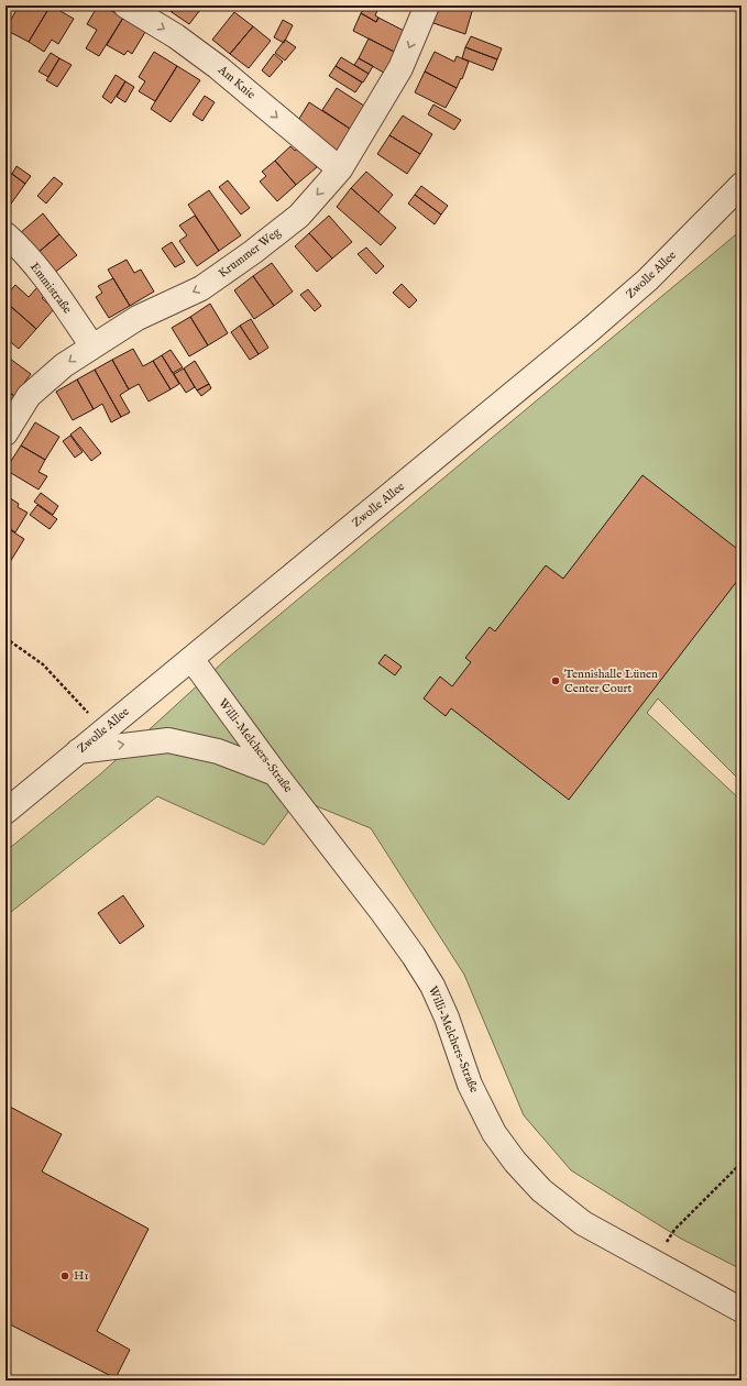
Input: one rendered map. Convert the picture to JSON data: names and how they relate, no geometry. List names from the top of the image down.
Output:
{
  "streets": {
    "street": [
      "Am Knie",
      "Krummer Weg",
      "Zwolle Allee",
      "Emmistraße",
      "Willi-Melchers-Straße"
    ]
  },
  "crossings": [
    ["Am Knie", "Krummer Weg"],
    ["Krummer Weg", "Emmistraße"],
    ["Zwolle Allee", "Willi-Melchers-Straße"]
  ],
  "one_way": ["Am Knie", "Krummer Weg"],
  "places": ["Tennishalle Lünen Center Court", "H1"]
}
